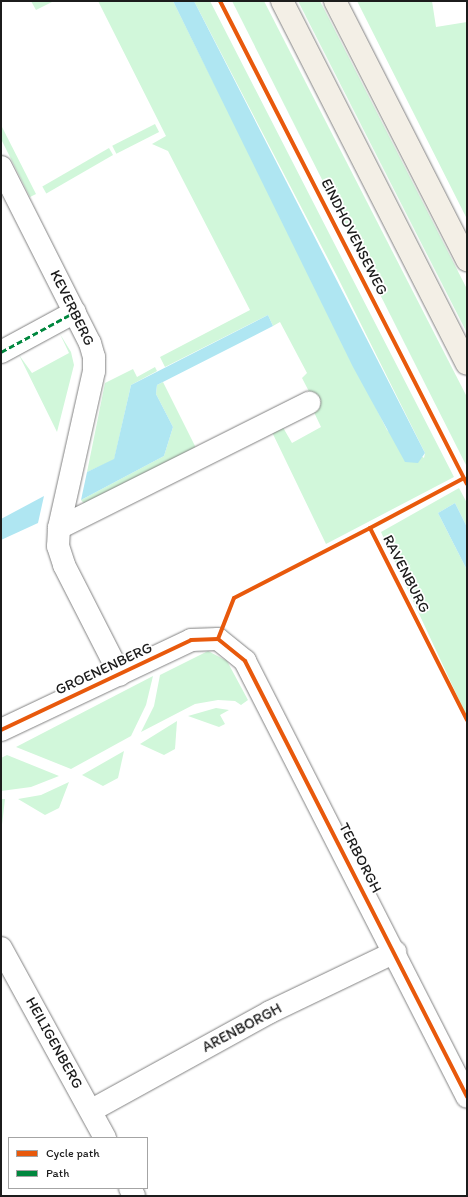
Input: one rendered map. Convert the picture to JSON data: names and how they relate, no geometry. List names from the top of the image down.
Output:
{
  "streets": {
    "street": [
      "KEVERBERG",
      "GROENENBERG",
      "TERBORGH",
      "ARENBORGH",
      "HEILIGENBERG"
    ],
    "cycle path": ["EINDHOVENSEWEG", "RAVENBURG"]
  },
  "crossings": [
    ["KEVERBERG", "GROENENBERG"],
    ["GROENENBERG", "TERBORGH"],
    ["TERBORGH", "ARENBORGH"],
    ["ARENBORGH", "HEILIGENBERG"]
  ],
  "legend": ["Cycle path", "Path"]
}
